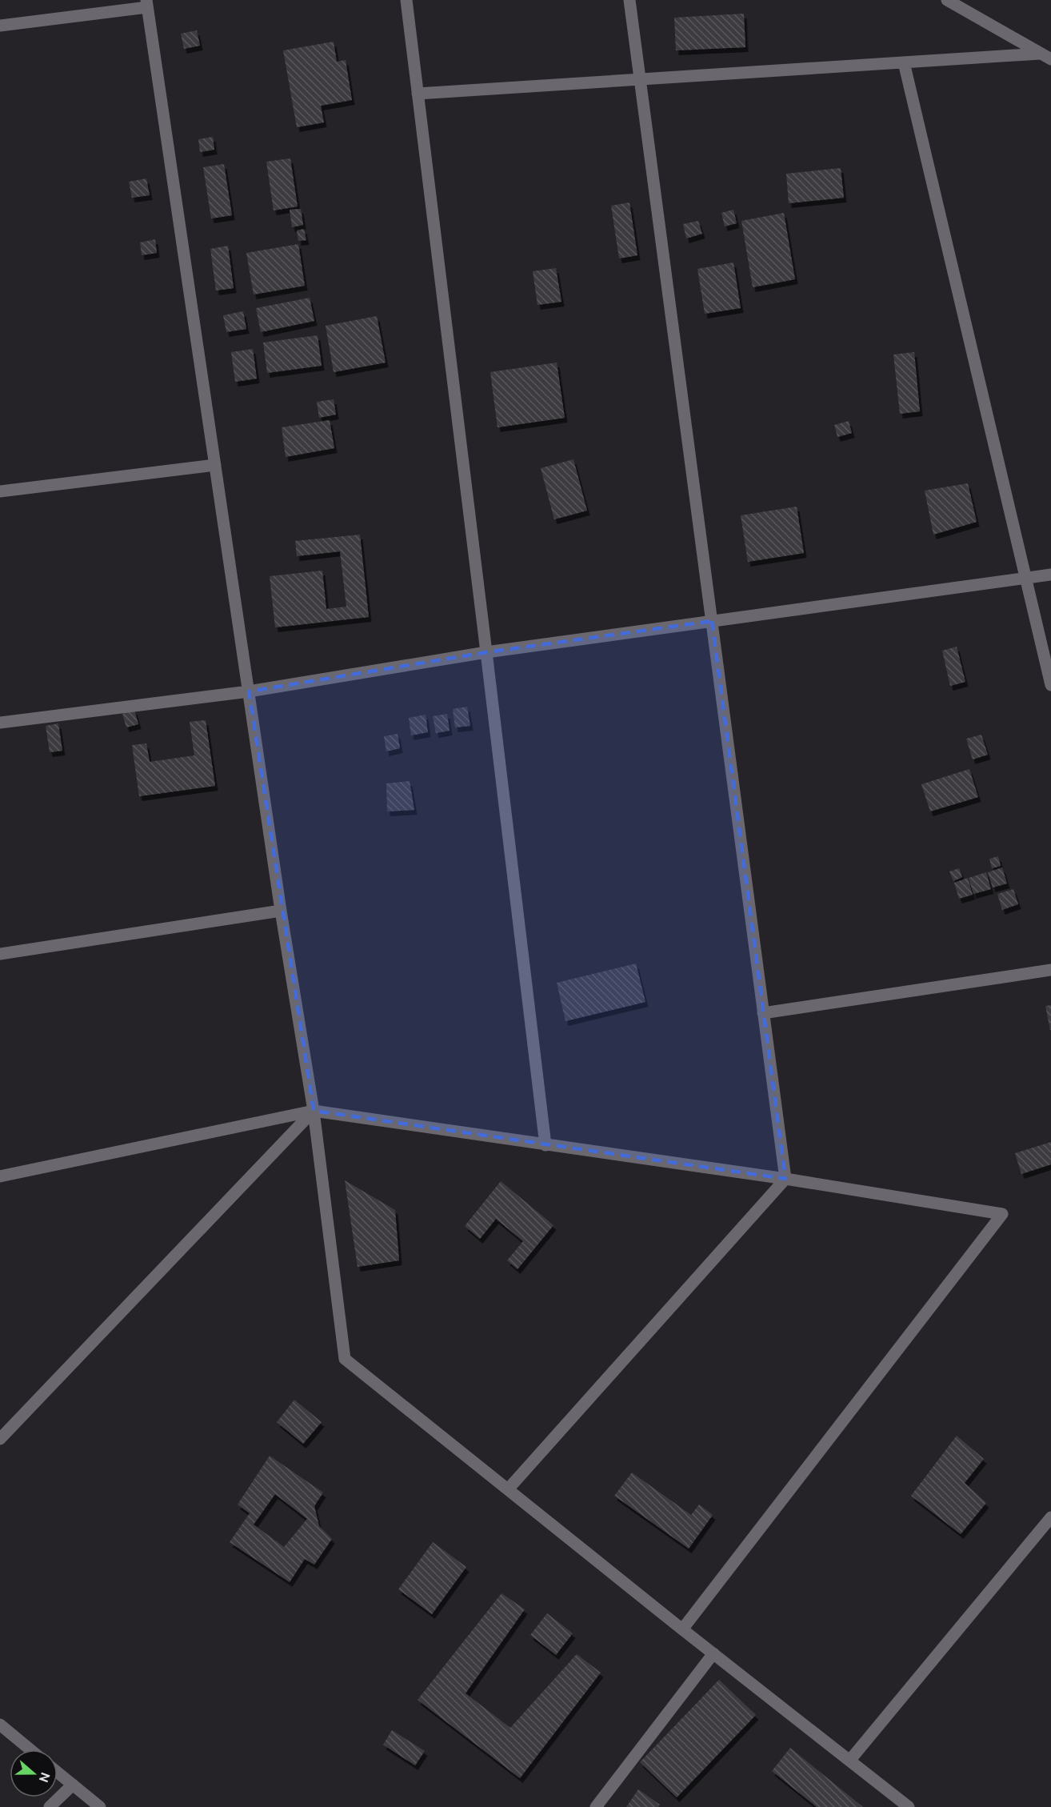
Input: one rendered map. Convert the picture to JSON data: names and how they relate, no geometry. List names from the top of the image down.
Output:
{
  "north": "right"
}
